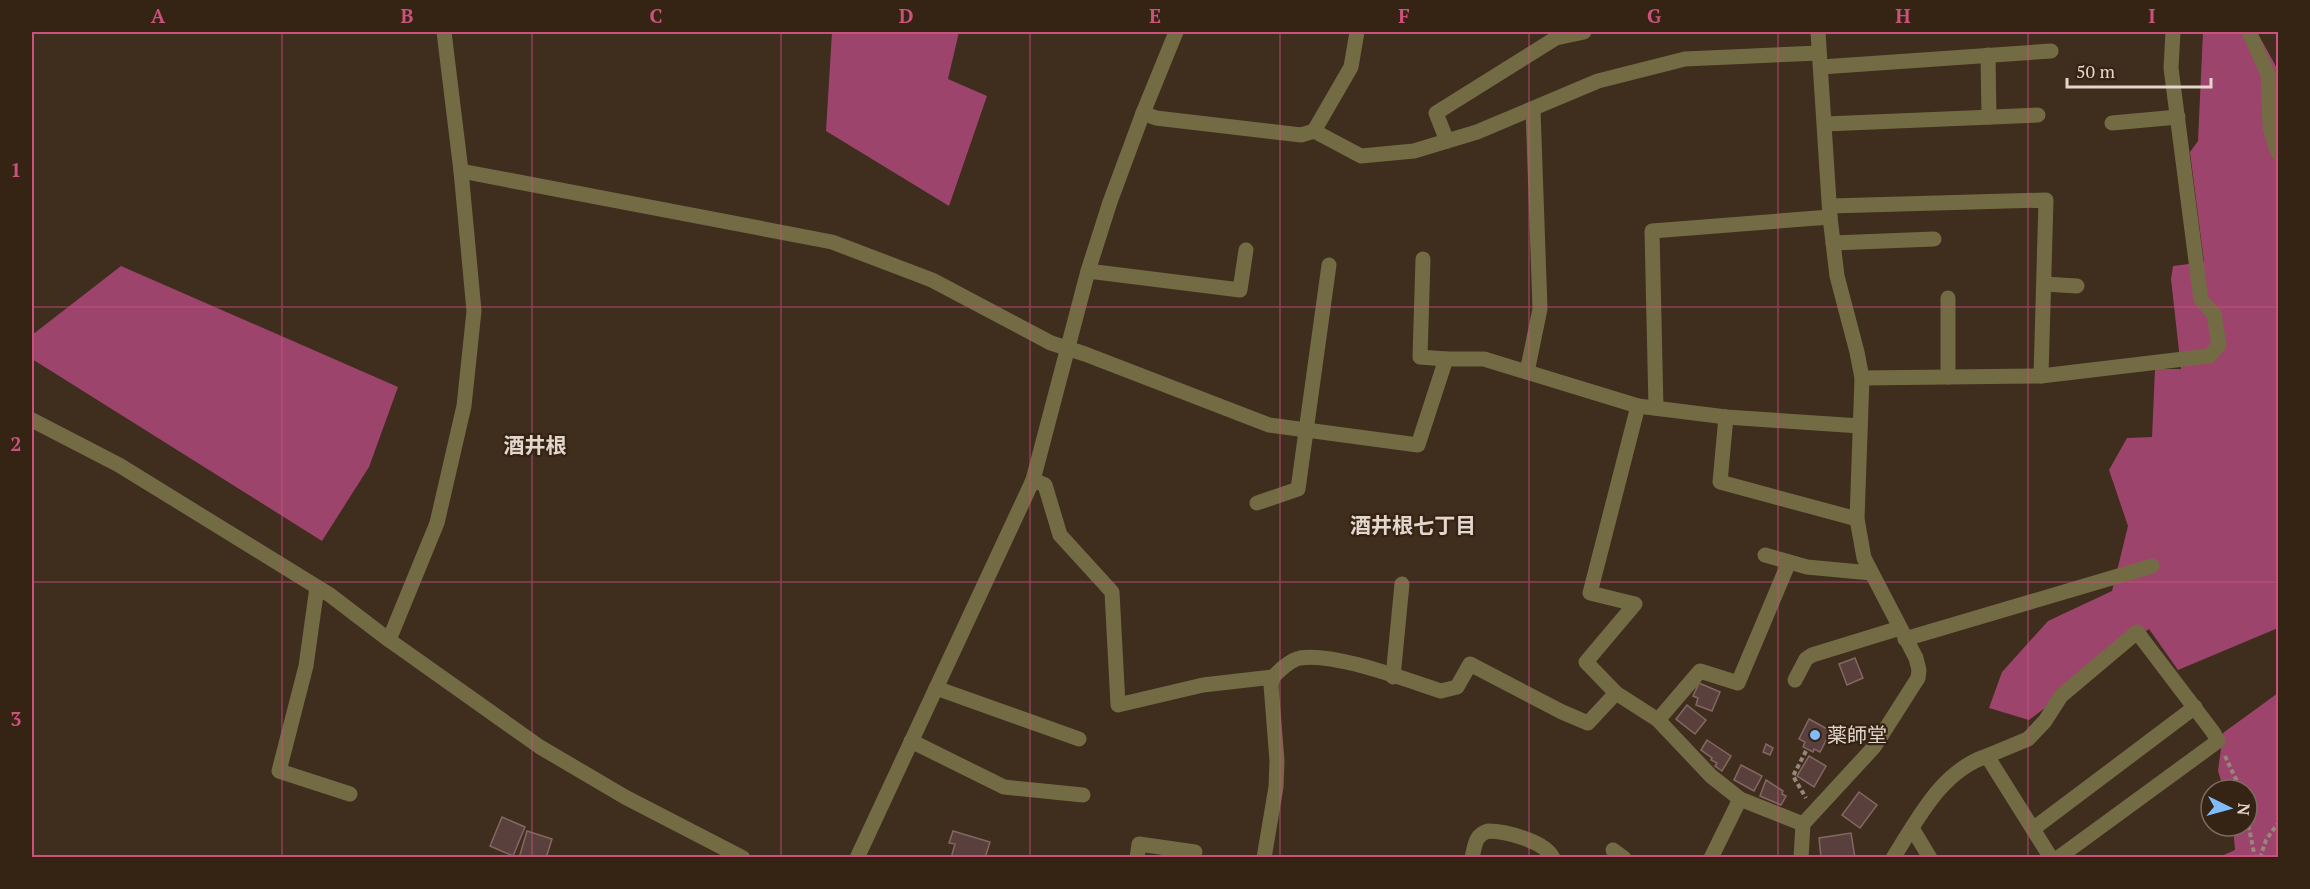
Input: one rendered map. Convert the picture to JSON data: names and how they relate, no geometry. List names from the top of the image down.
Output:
{
  "districts": ["酒井根", "酒井根七丁目"],
  "places": ["薬師堂"],
  "scale_bar": "50 m",
  "north": "right",
  "grid": {
    "columns": [
      "A",
      "B",
      "C",
      "D",
      "E",
      "F",
      "G",
      "H",
      "I"
    ],
    "rows": ["1", "2", "3"]
  }
}
